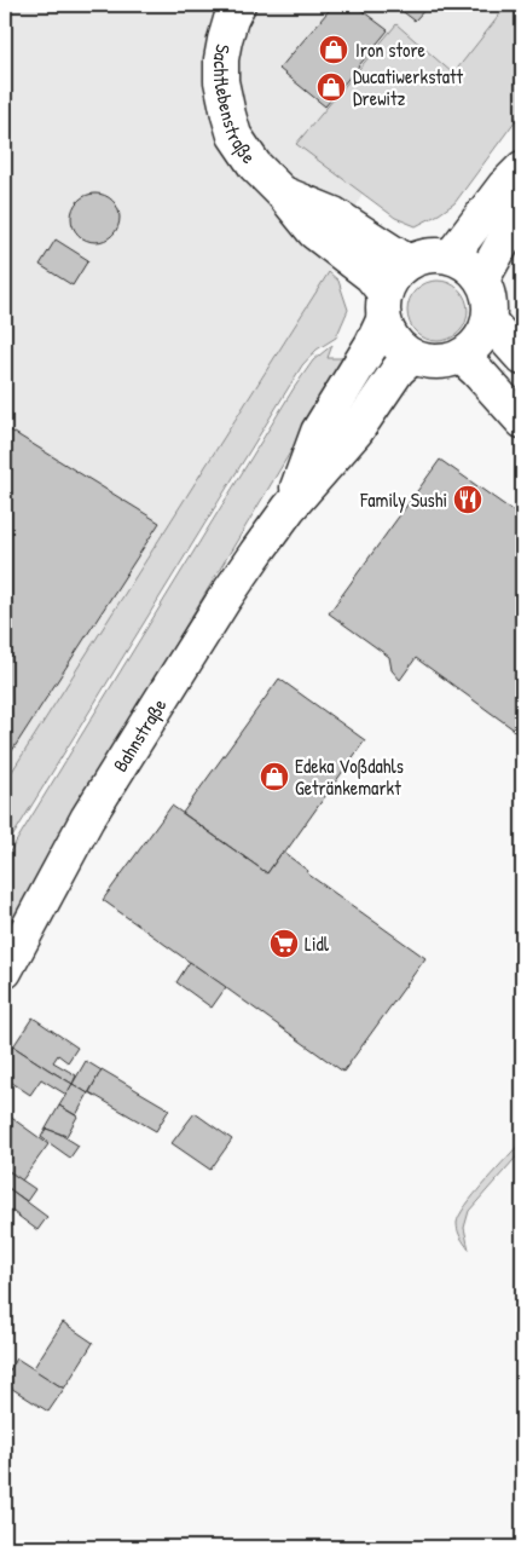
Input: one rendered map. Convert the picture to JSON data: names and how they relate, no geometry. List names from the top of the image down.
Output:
{
  "streets": {
    "street": ["Sachtlebenstraße", "Bahnstraße"]
  },
  "crossings": [
    ["Sachtlebenstraße", "Bahnstraße"]
  ],
  "places": {
    "shop": ["Iron store", "Ducatiwerkstatt Drewitz", "Edeka Voßdahls Getränkemarkt"],
    "restaurant": ["Family Sushi"],
    "supermarket": ["Lidl"]
  }
}
